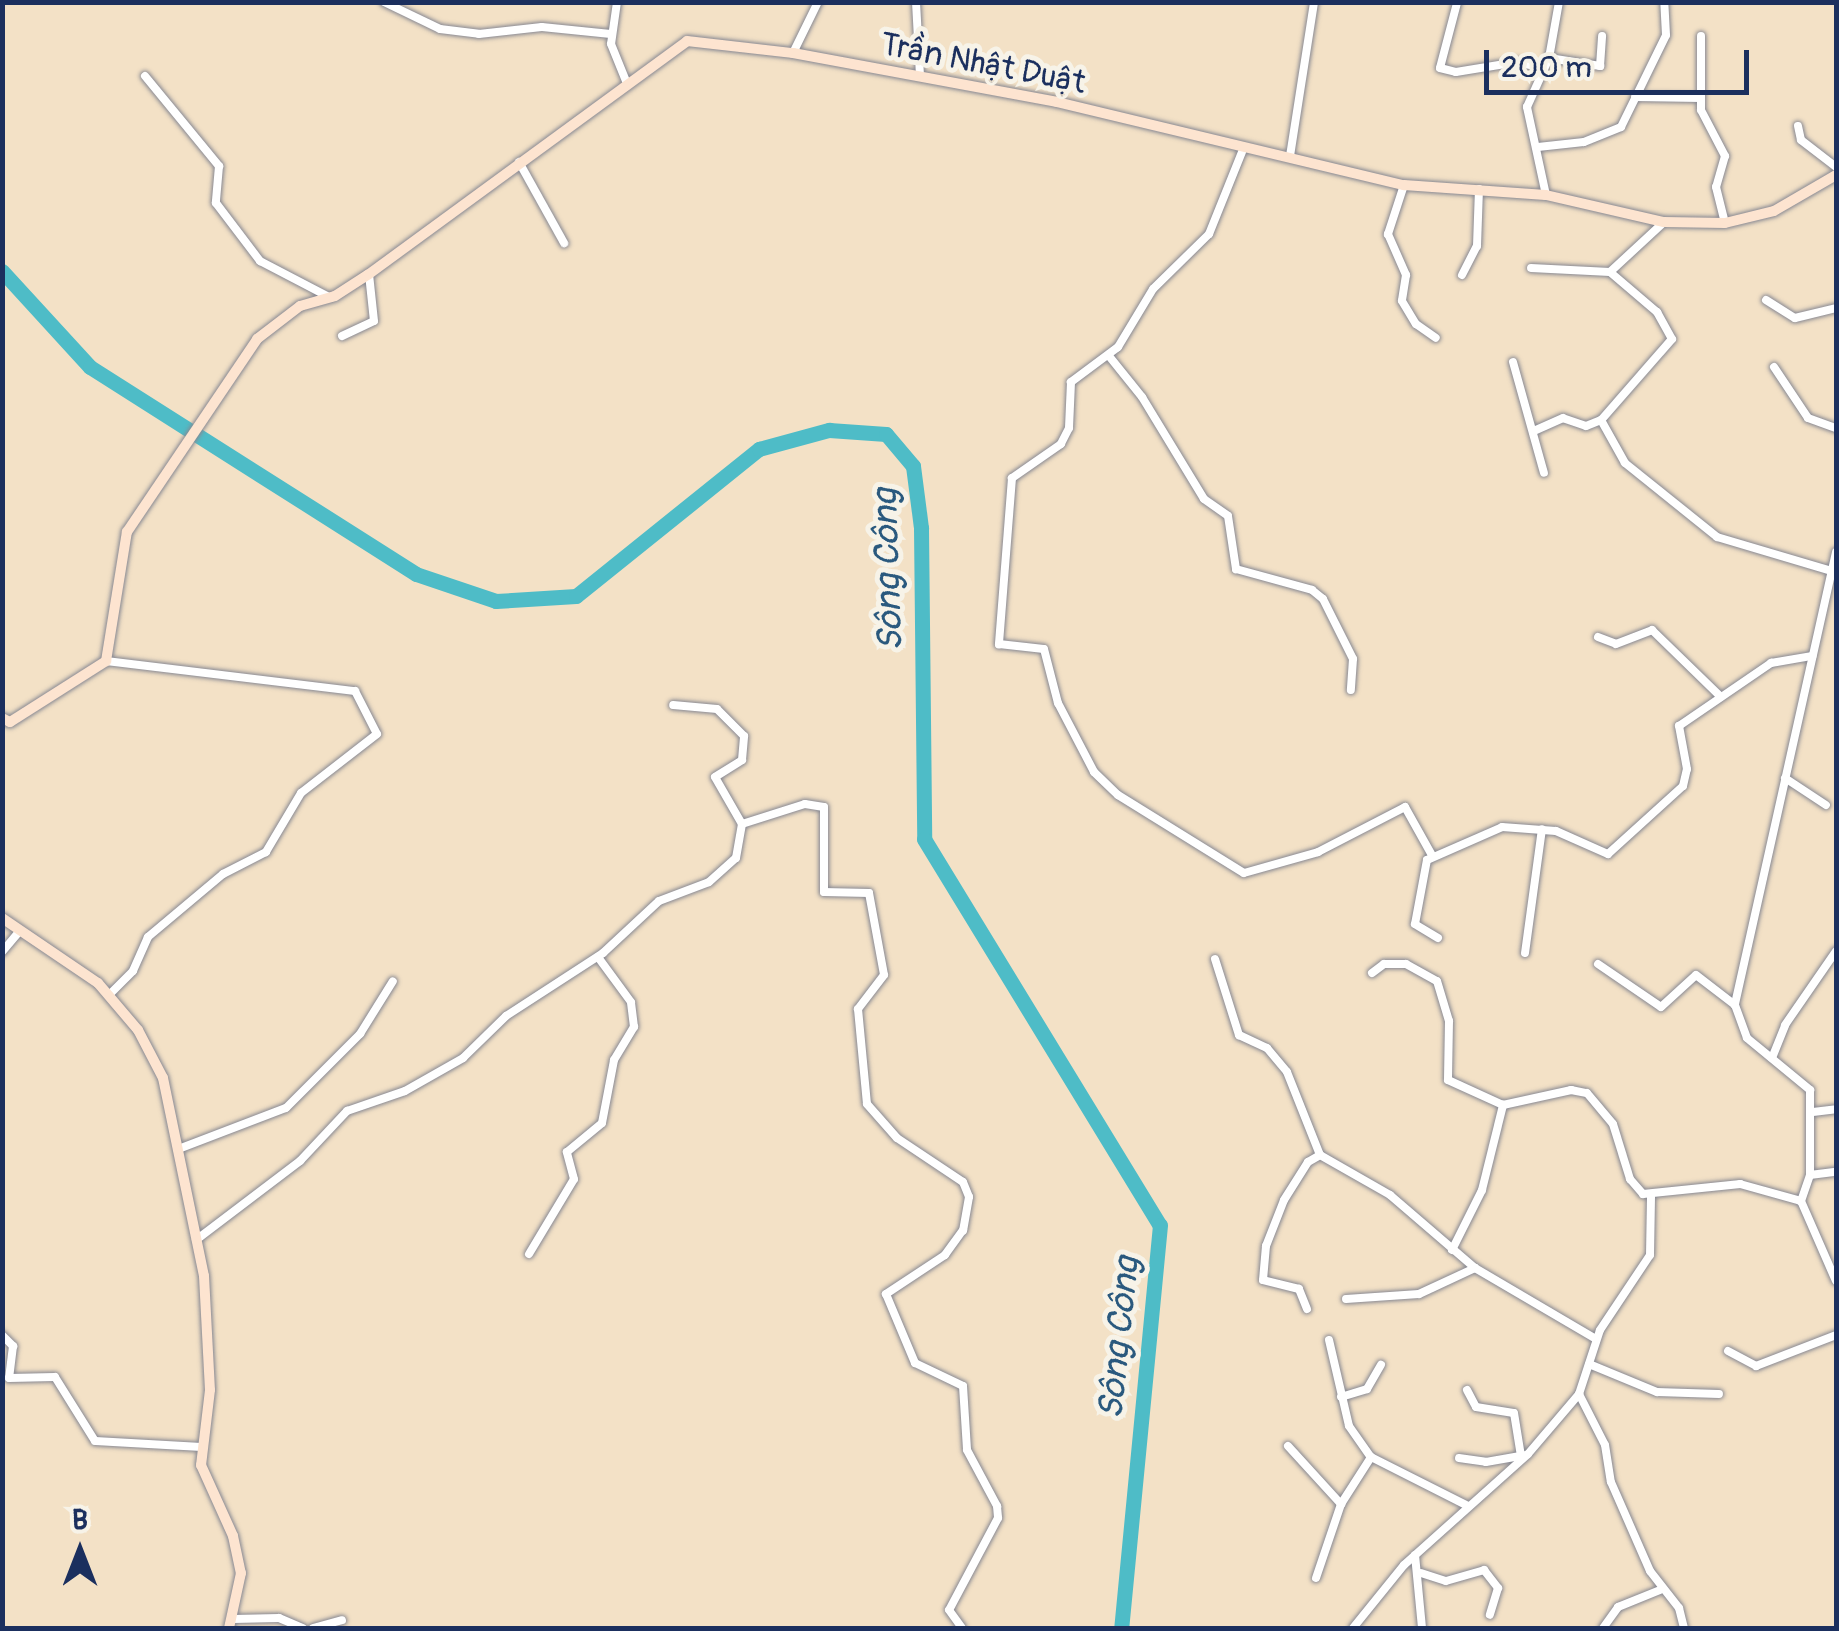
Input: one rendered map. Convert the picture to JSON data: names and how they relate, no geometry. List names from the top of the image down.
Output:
{
  "streets": {
    "main road": ["Trần Nhật Duật"]
  },
  "water": ["Sông Công"],
  "scale_bar": "200 m",
  "north": "top"
}
